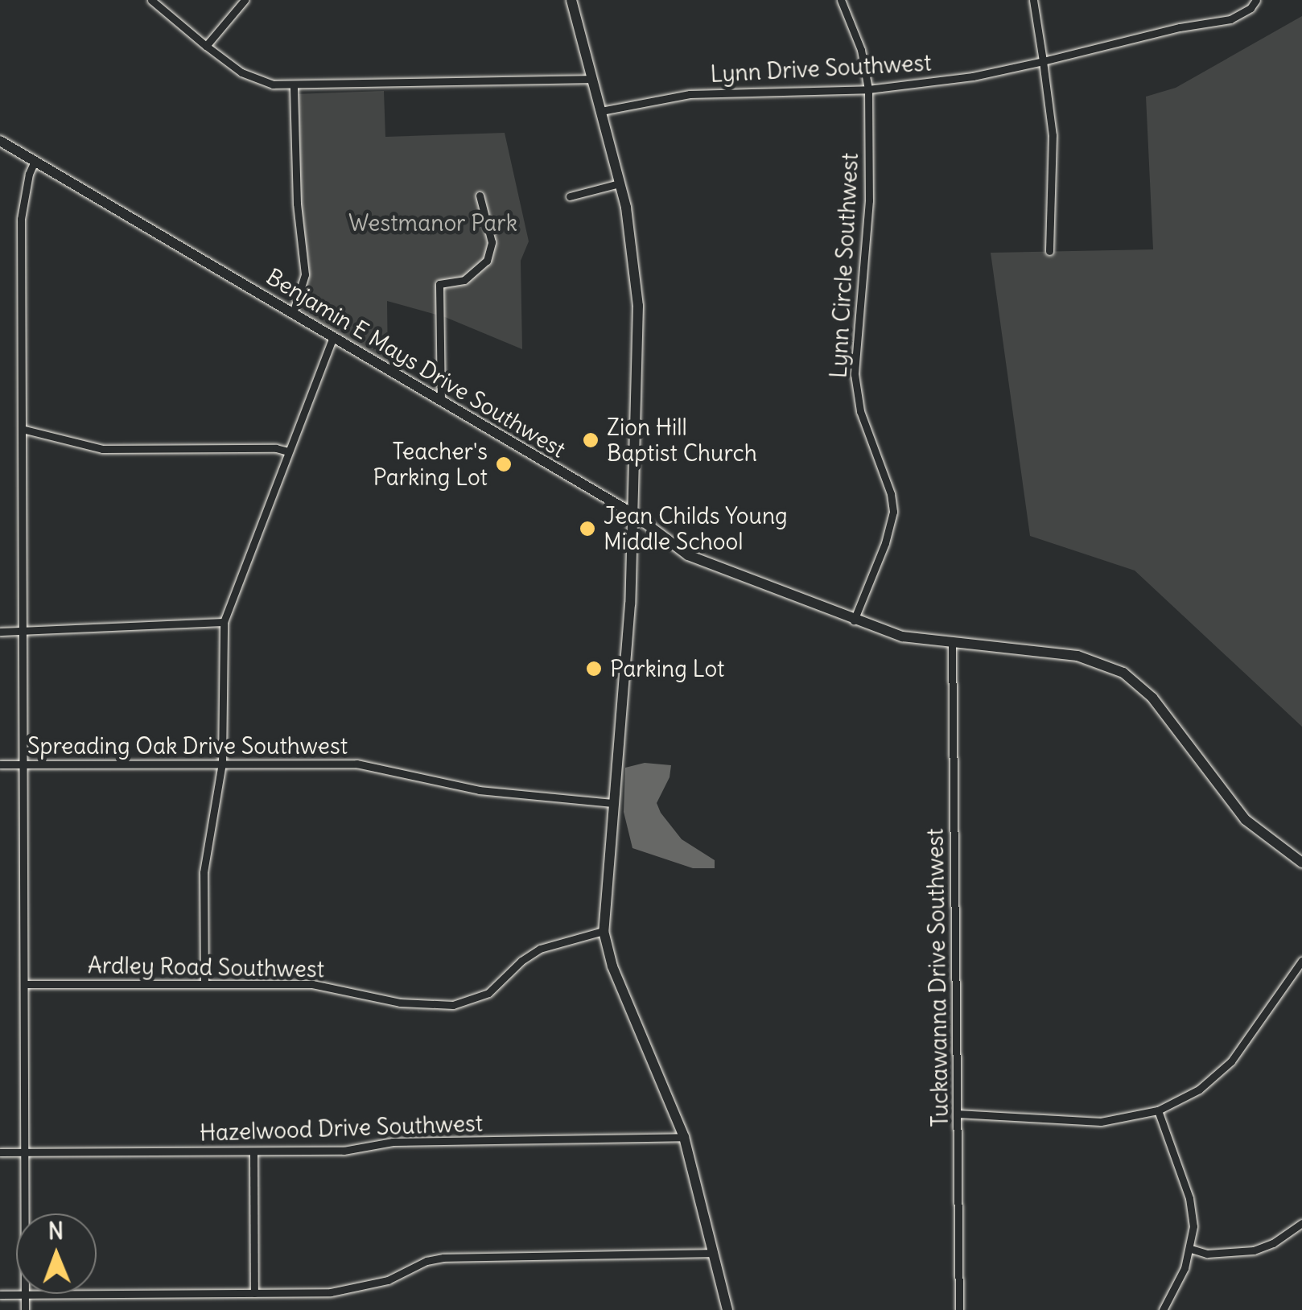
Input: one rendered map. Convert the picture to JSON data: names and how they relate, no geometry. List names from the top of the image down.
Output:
{
  "streets": {
    "street": [
      "Lynn Drive Southwest",
      "Lynn Circle Southwest",
      "Benjamin E Mays Drive Southwest",
      "Spreading Oak Drive Southwest",
      "Ardley Road Southwest",
      "Tuckawanna Drive Southwest",
      "Hazelwood Drive Southwest"
    ]
  },
  "crossings": [
    ["Lynn Drive Southwest", "Lynn Circle Southwest"],
    ["Lynn Circle Southwest", "Benjamin E Mays Drive Southwest"],
    ["Benjamin E Mays Drive Southwest", "Tuckawanna Drive Southwest"]
  ],
  "parks": ["Westmanor Park"],
  "places": [
    "Zion Hill Baptist Church",
    "Teacher's Parking Lot",
    "Jean Childs Young Middle School",
    "Parking Lot"
  ],
  "north": "top"
}
